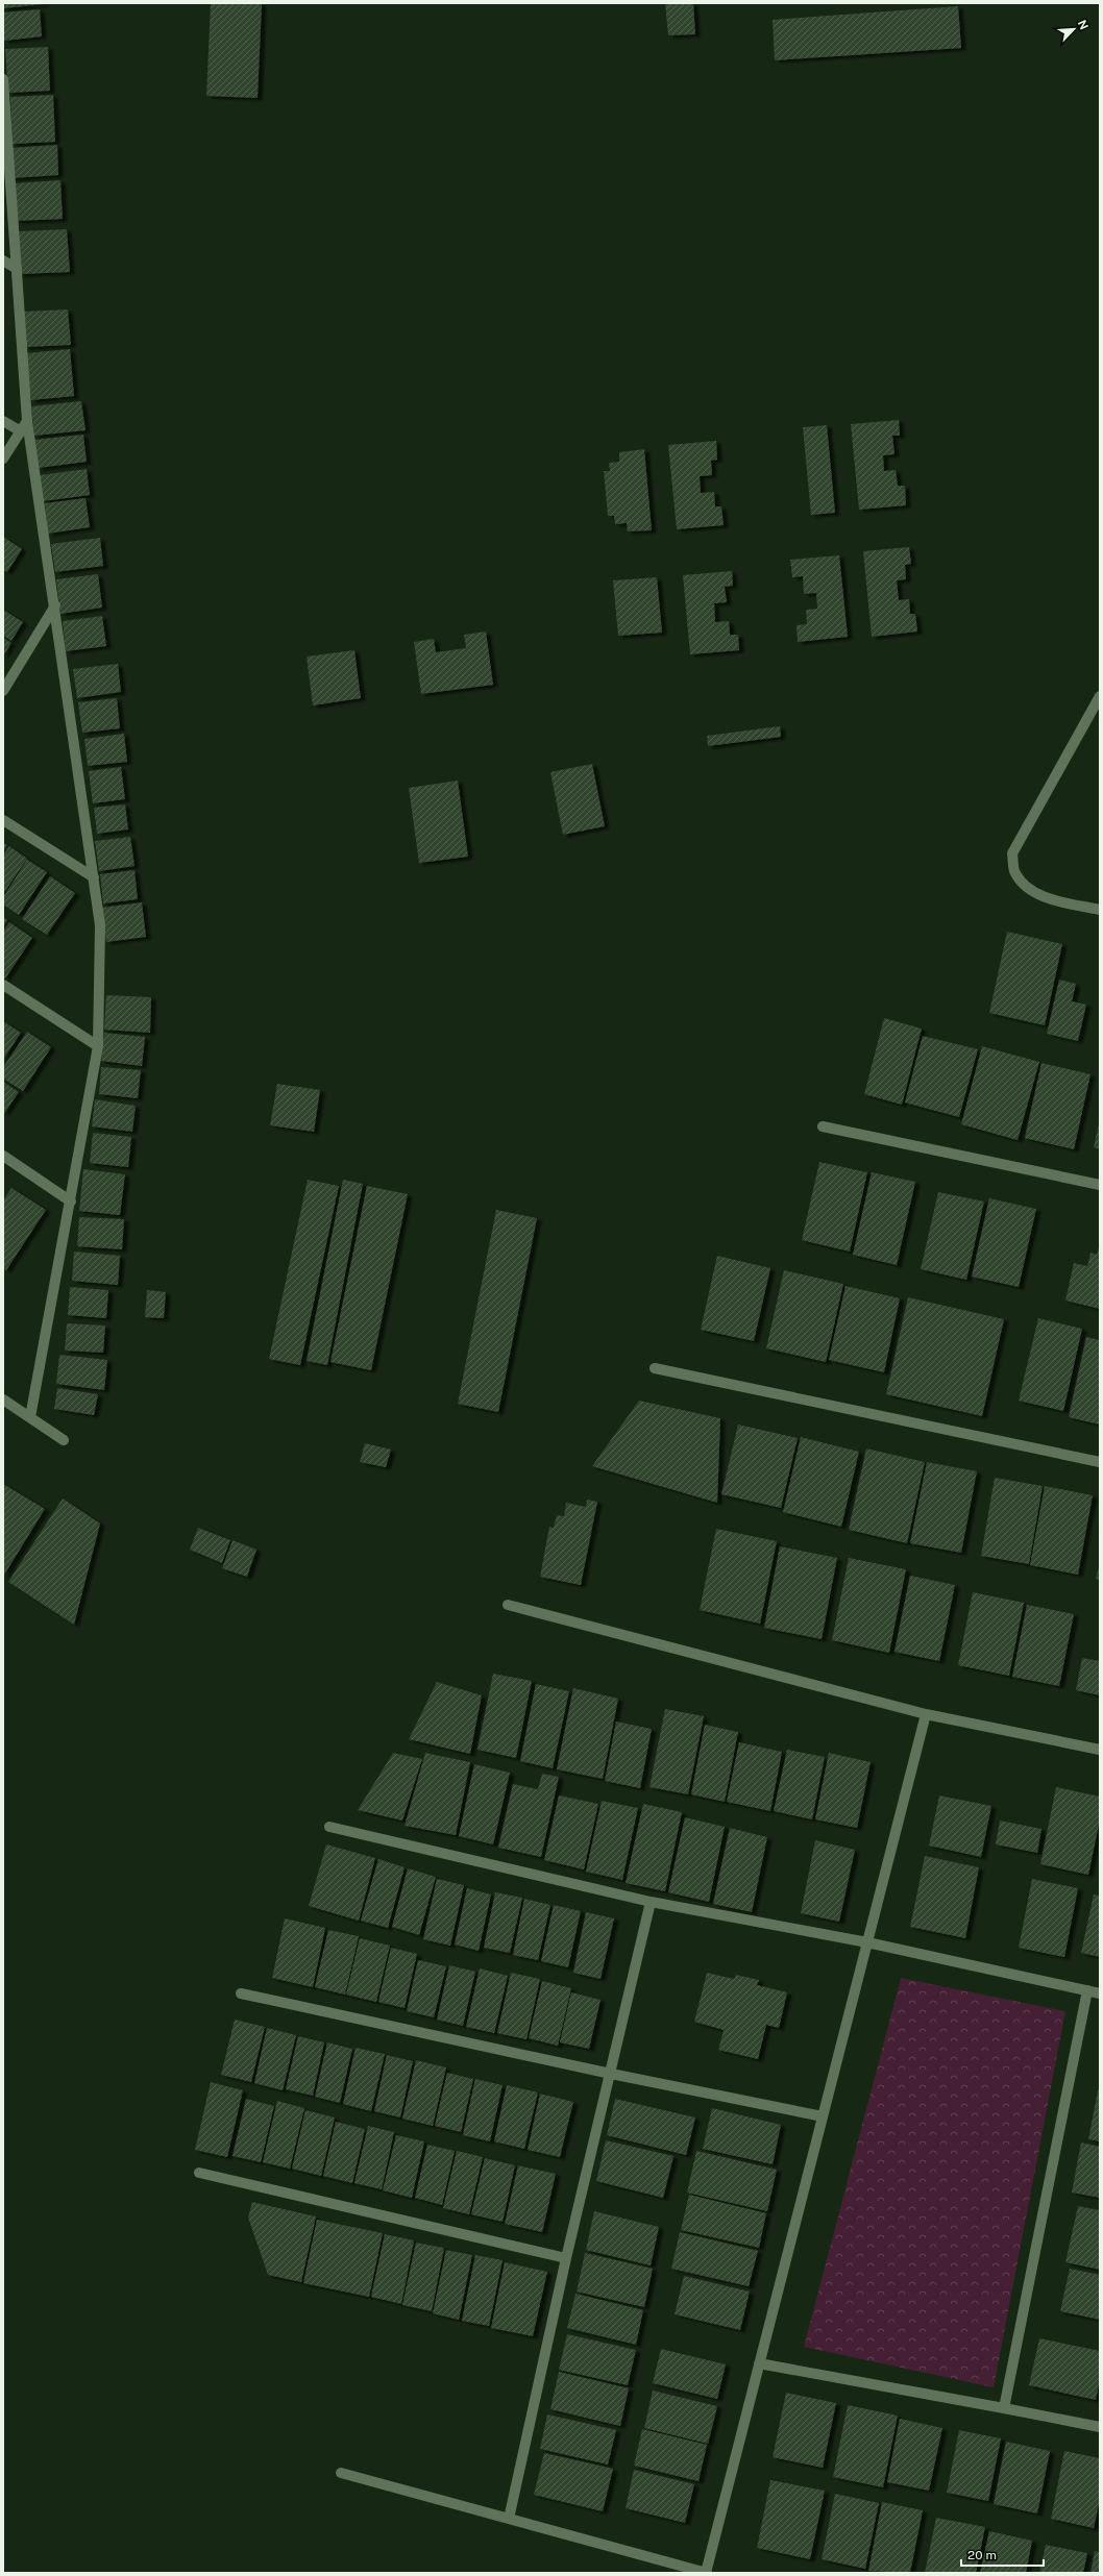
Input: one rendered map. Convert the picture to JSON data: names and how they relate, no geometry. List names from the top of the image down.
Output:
{
  "scale_bar": "20 m",
  "north": "top right"
}
